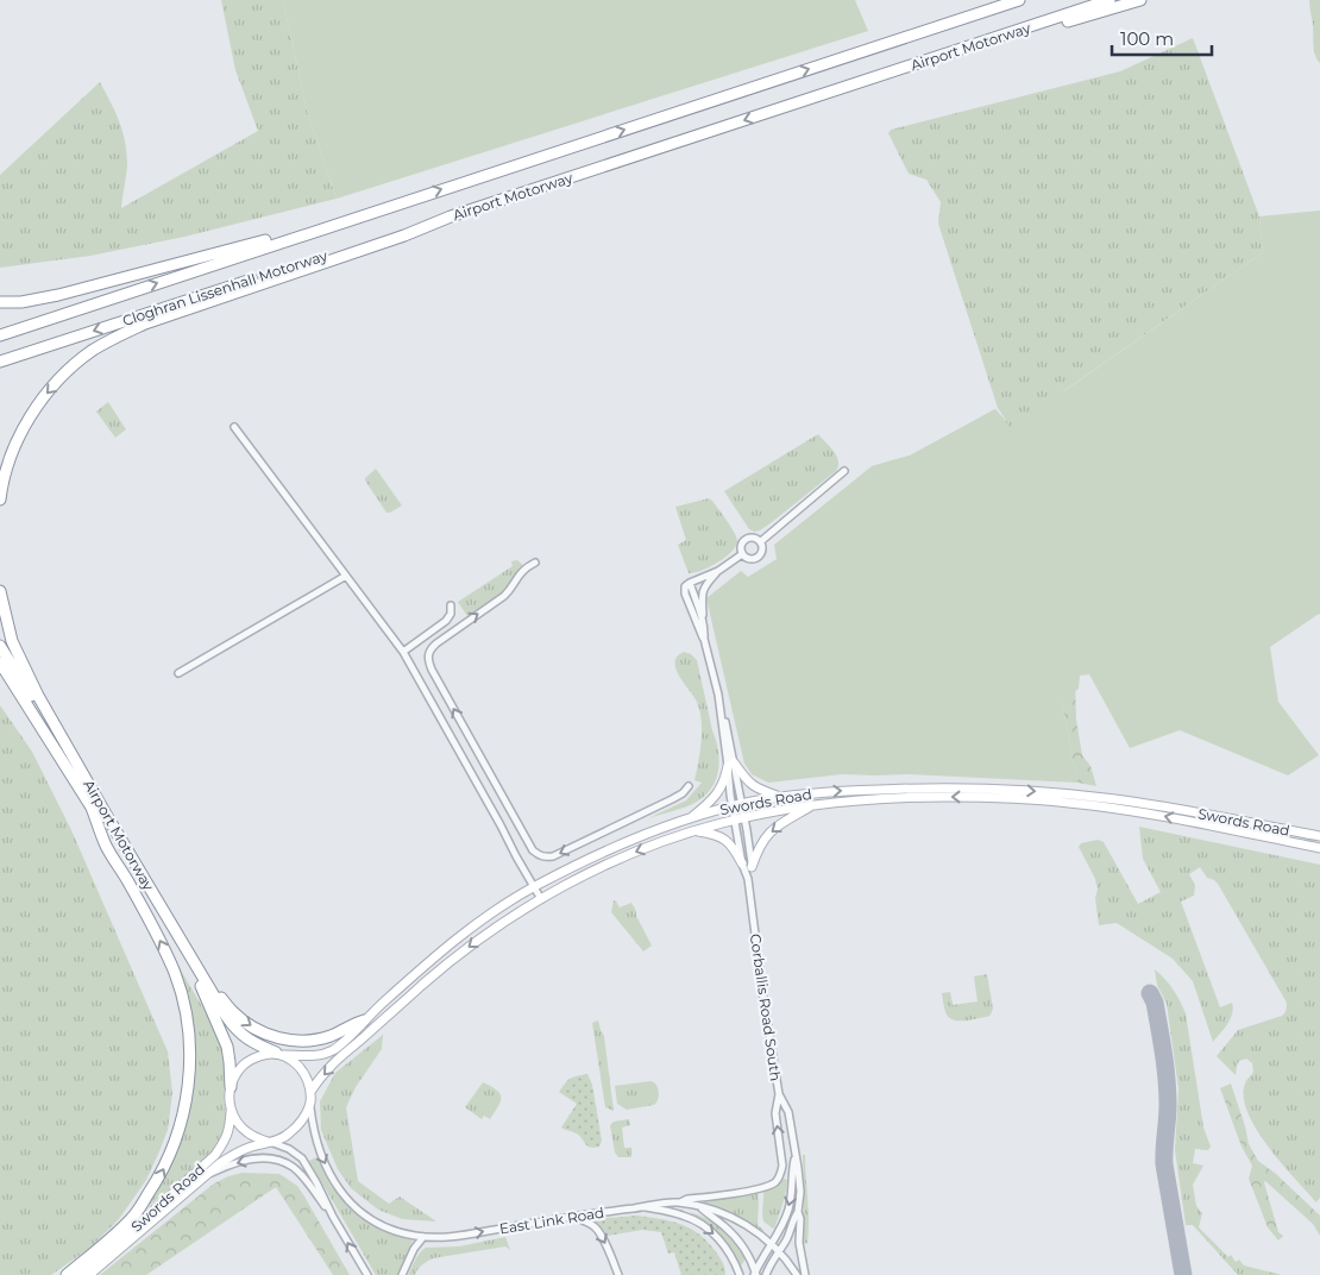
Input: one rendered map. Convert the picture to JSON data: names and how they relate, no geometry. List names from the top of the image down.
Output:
{
  "streets": {
    "highway": ["Airport Motorway", "Cloghran Lissenhall Motorway"],
    "main road": ["Swords Road"],
    "street": ["Corballis Road South", "East Link Road"]
  },
  "crossings": [
    ["Airport Motorway", "Cloghran Lissenhall Motorway"],
    ["Airport Motorway", "Swords Road"],
    ["Airport Motorway", "East Link Road"],
    ["Swords Road", "Corballis Road South"],
    ["Swords Road", "East Link Road"],
    ["Corballis Road South", "East Link Road"]
  ],
  "scale_bar": "100 m"
}
